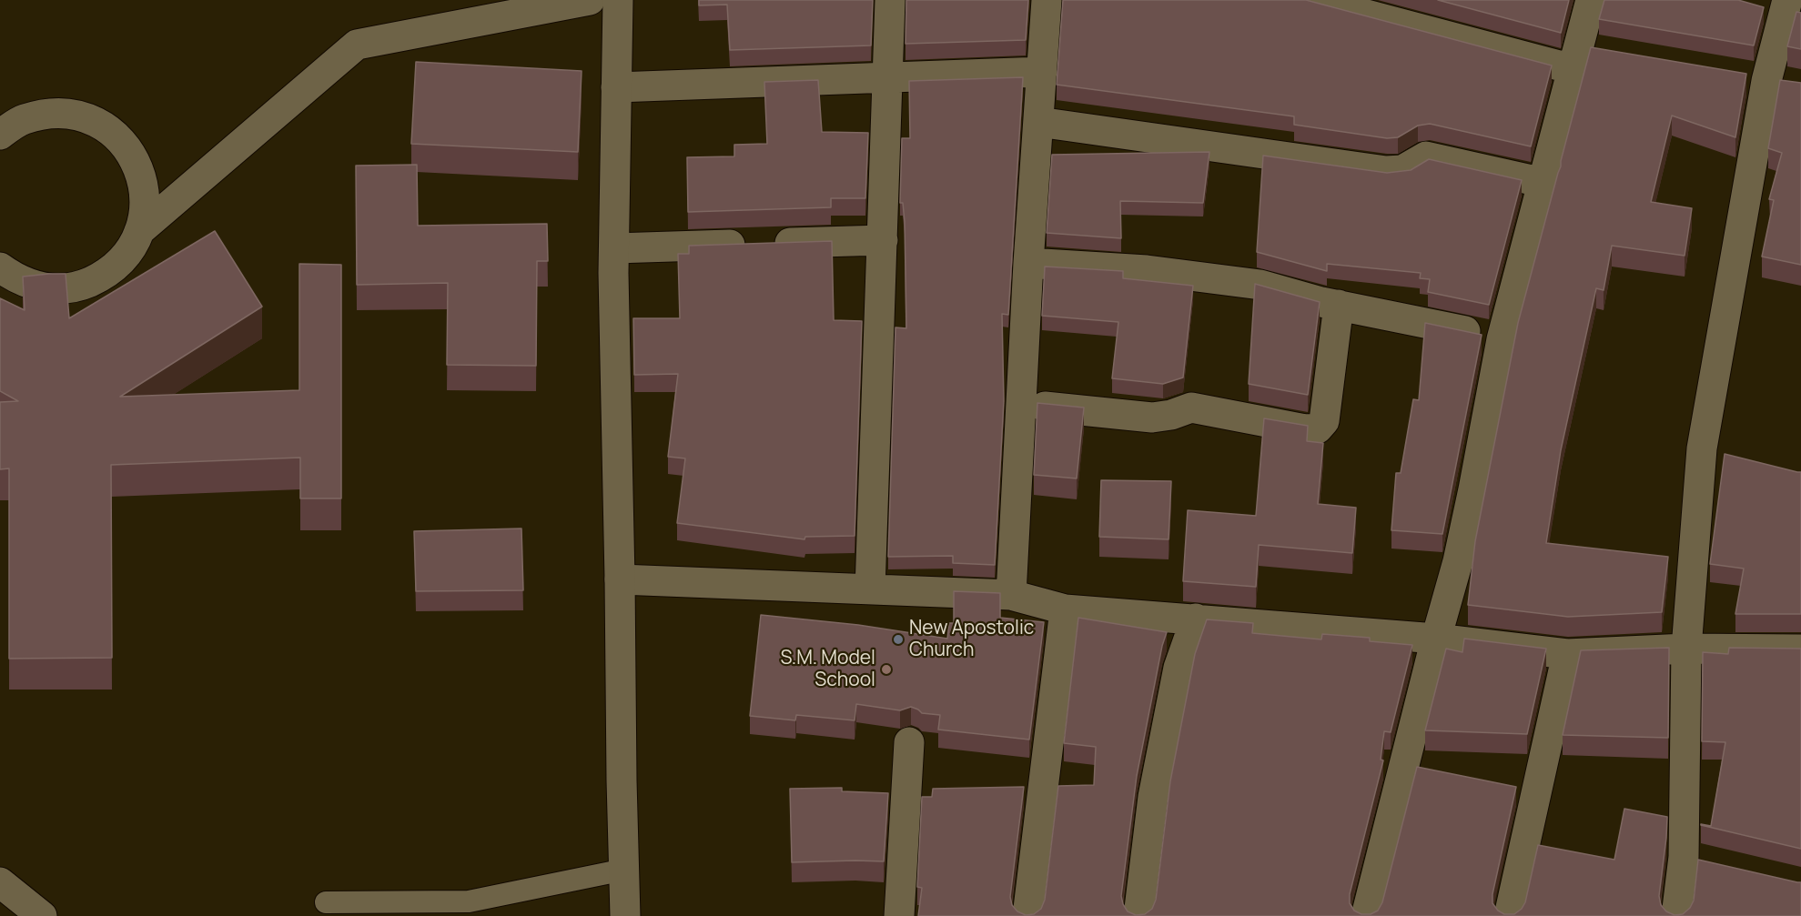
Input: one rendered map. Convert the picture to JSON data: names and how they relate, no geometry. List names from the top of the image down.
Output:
{
  "places": ["New Apostolic Church", "S.M. Model School"]
}
